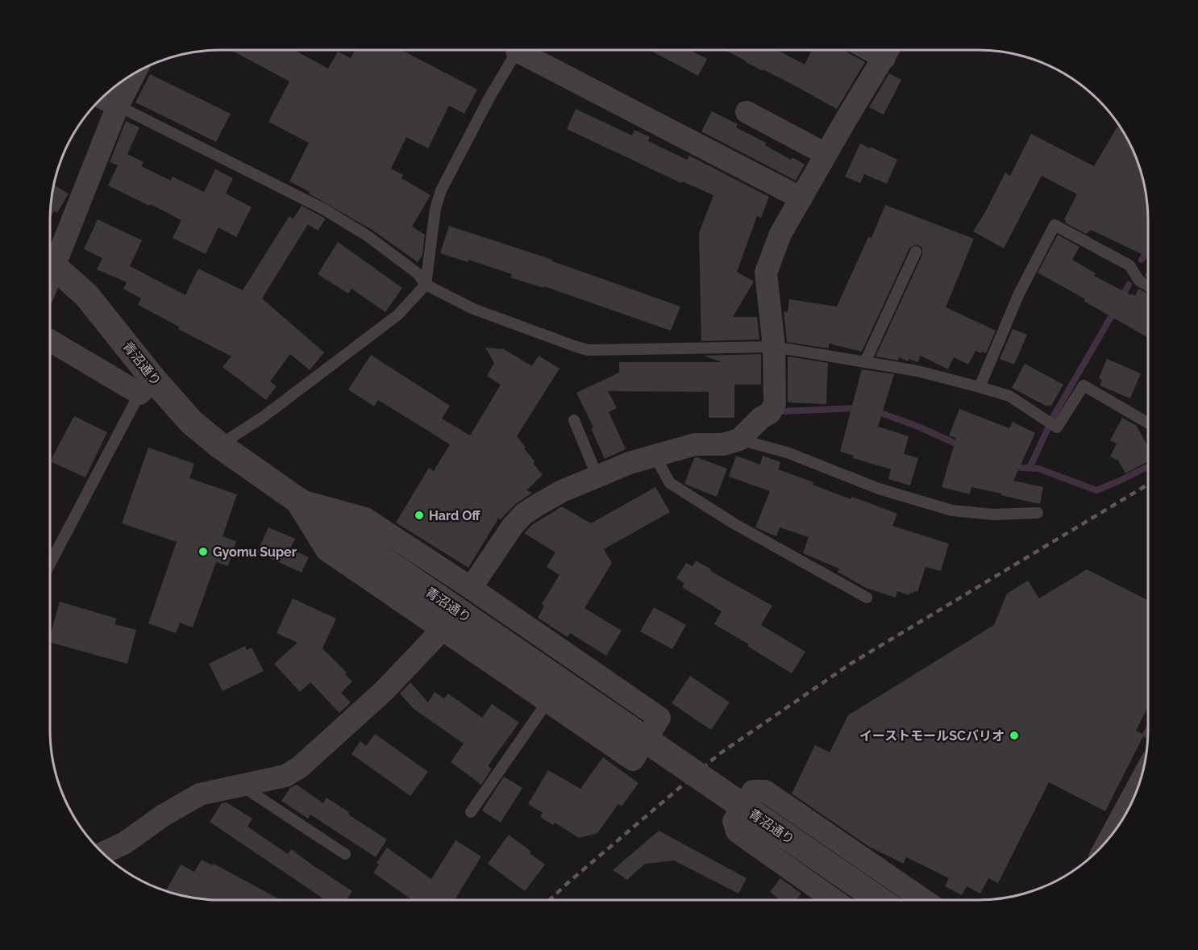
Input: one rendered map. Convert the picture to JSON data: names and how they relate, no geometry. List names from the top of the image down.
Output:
{
  "streets": {
    "street": ["青沼通り"]
  },
  "places": ["Hard Off", "Gyomu Super", "イーストモールSCバリオ"]
}
